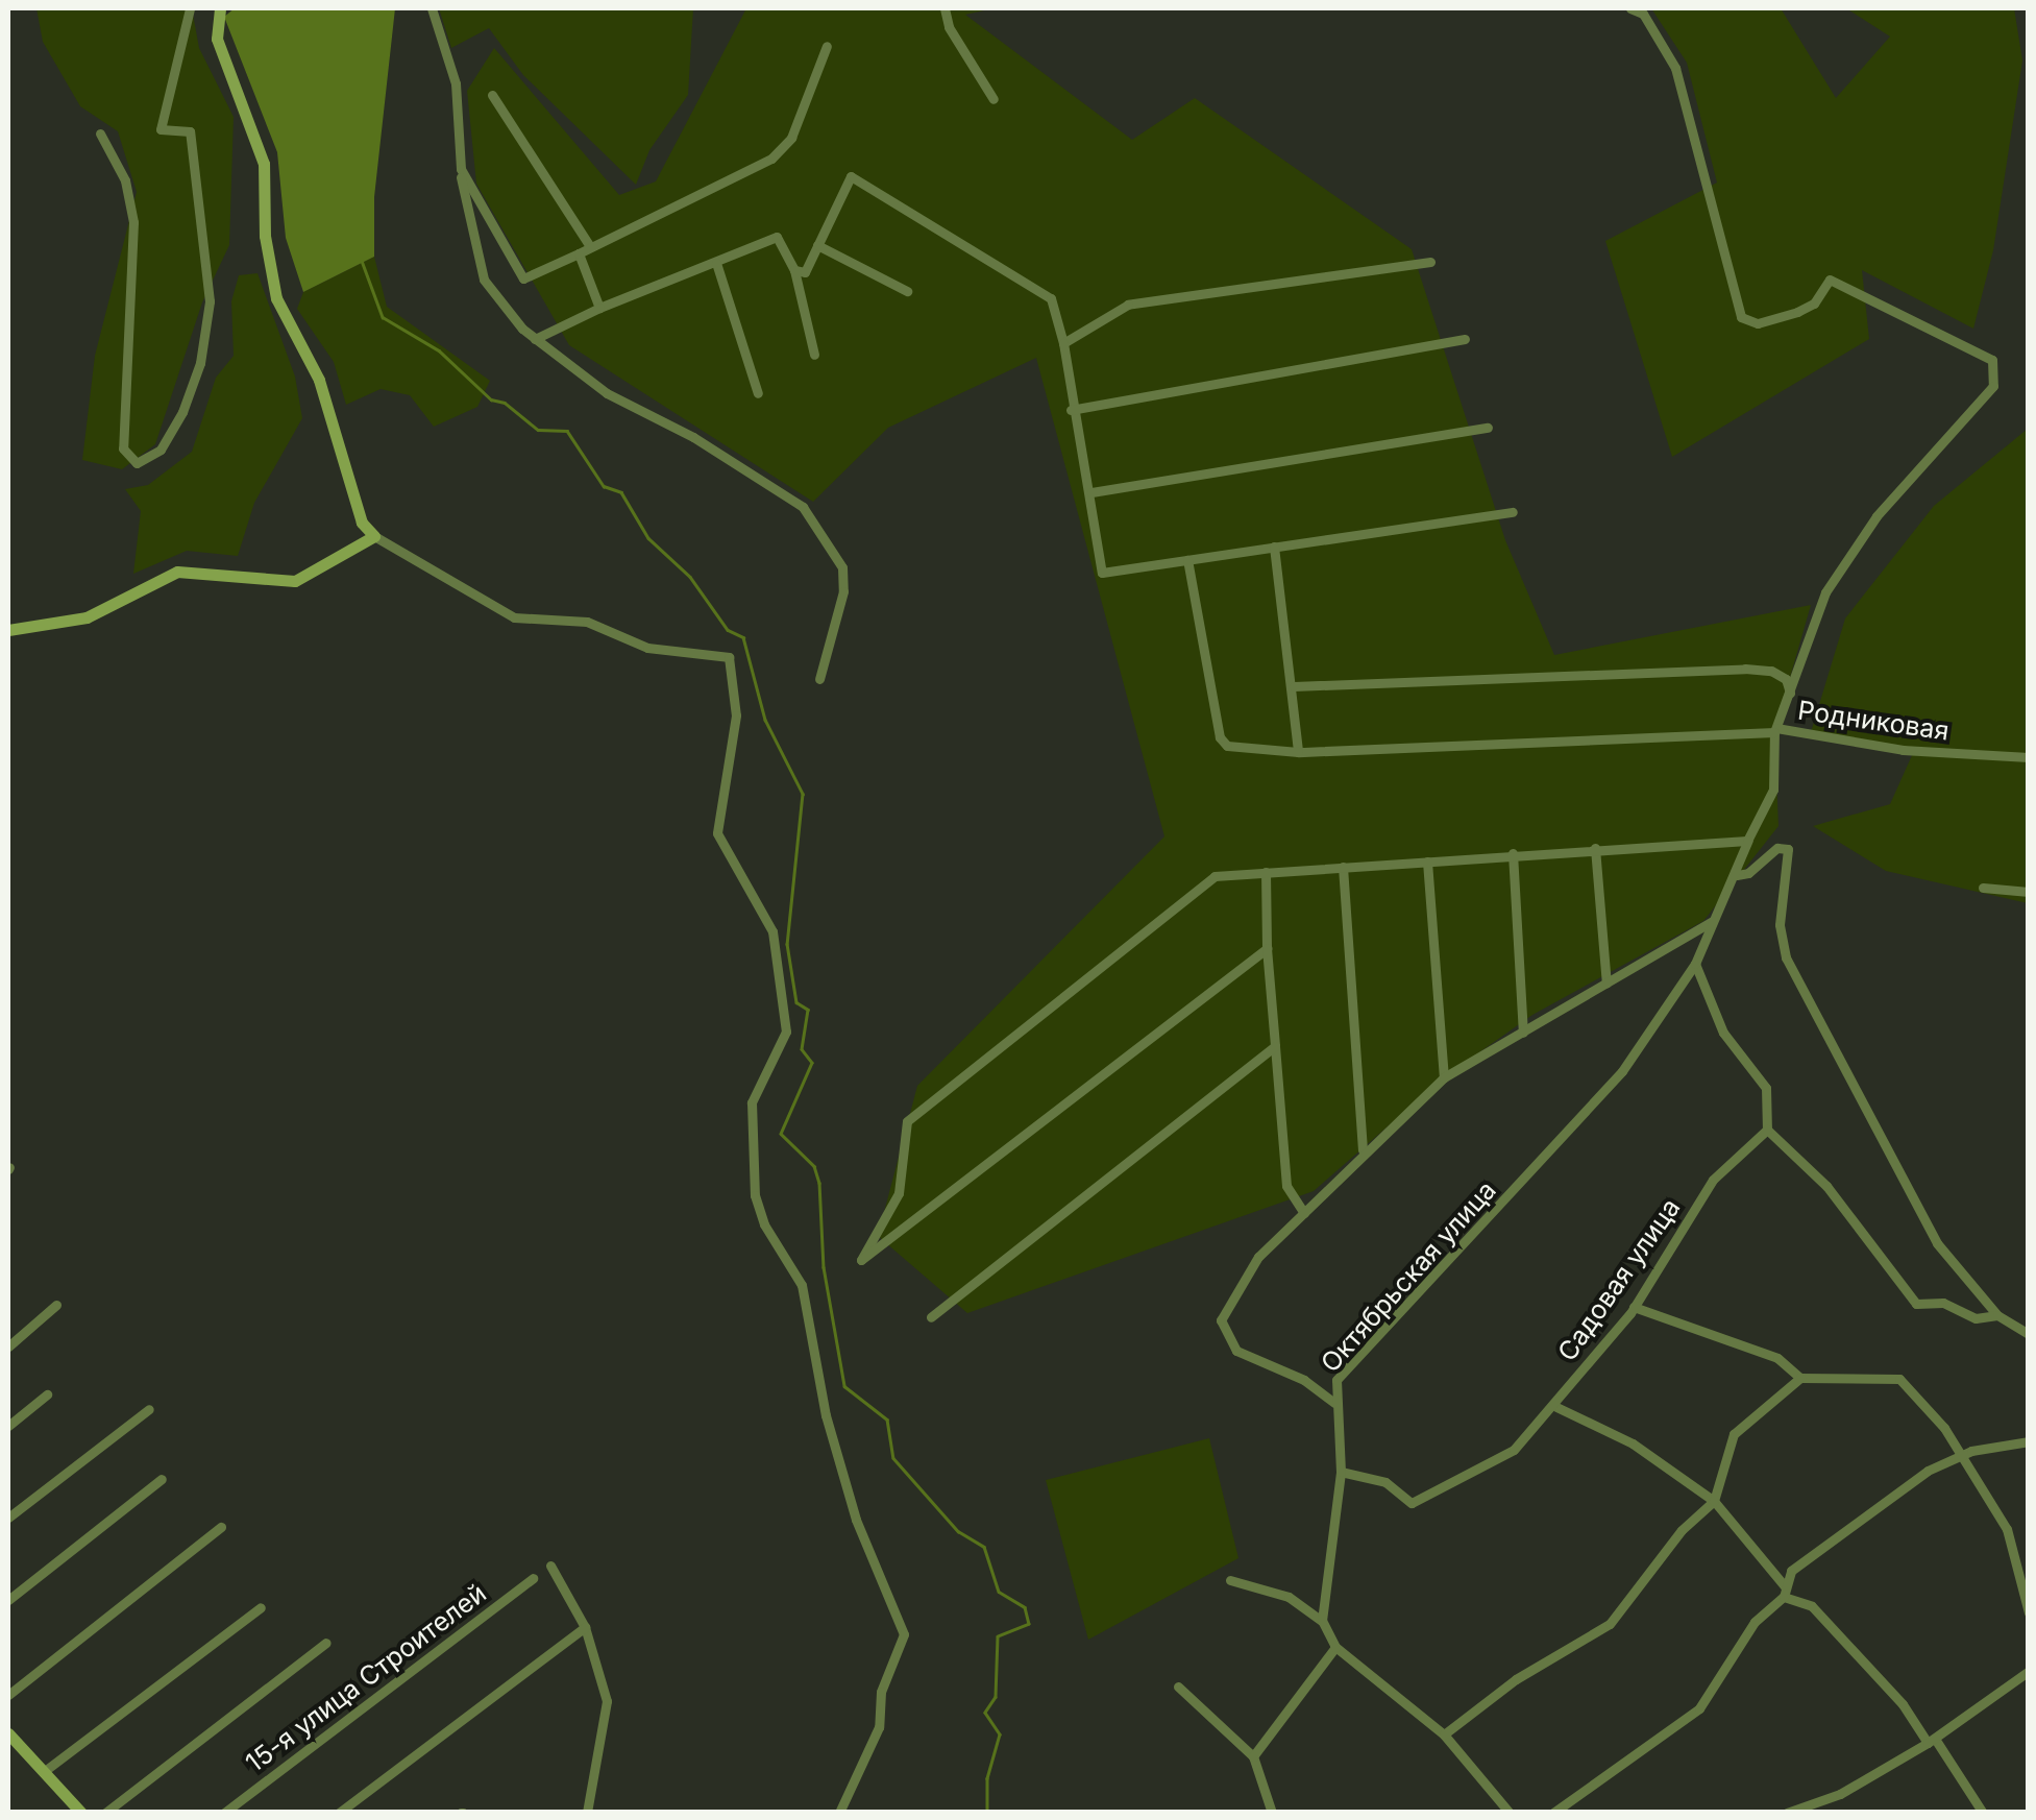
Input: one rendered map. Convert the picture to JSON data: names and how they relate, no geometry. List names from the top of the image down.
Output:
{
  "streets": {
    "street": [
      "Родниковая",
      "Октябрьская улица",
      "Садовая улица",
      "15-я улица Строителей"
    ]
  },
  "crossings": [
    ["Родниковая", "Октябрьская улица"],
    ["Октябрьская улица", "Садовая улица"]
  ]
}
